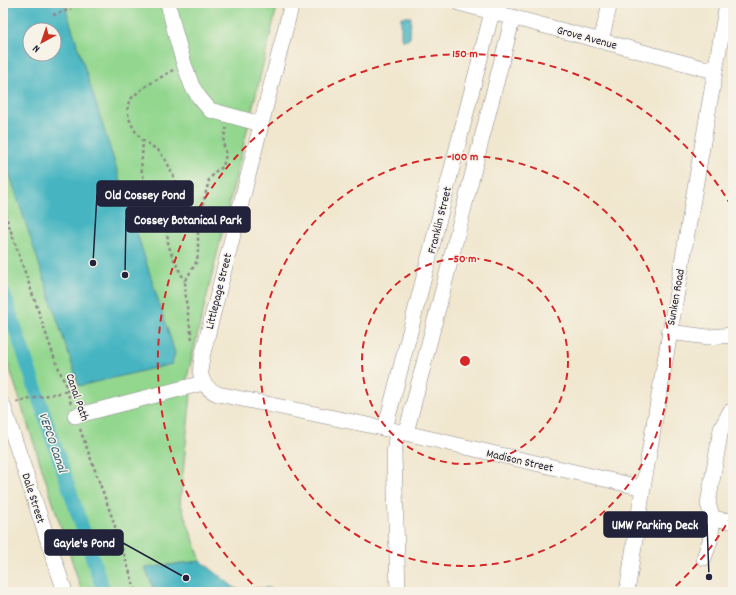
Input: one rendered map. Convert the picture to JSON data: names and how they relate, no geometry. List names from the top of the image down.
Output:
{
  "streets": {
    "street": [
      "Grove Avenue",
      "Franklin Street",
      "Littlepage Street",
      "Sunken Road",
      "Madison Street",
      "Dale Street"
    ],
    "path": ["Canal Path"]
  },
  "crossings": [
    ["Grove Avenue", "Franklin Street"],
    ["Grove Avenue", "Sunken Road"],
    ["Franklin Street", "Madison Street"],
    ["Sunken Road", "Madison Street"]
  ],
  "water": ["VEPCO Canal"],
  "places": [
    "Old Cossey Pond",
    "Cossey Botanical Park",
    "UMW Parking Deck",
    "Gayle's Pond"
  ],
  "north": "bottom left",
  "rings": ["150 m", "100 m", "50 m"]
}
